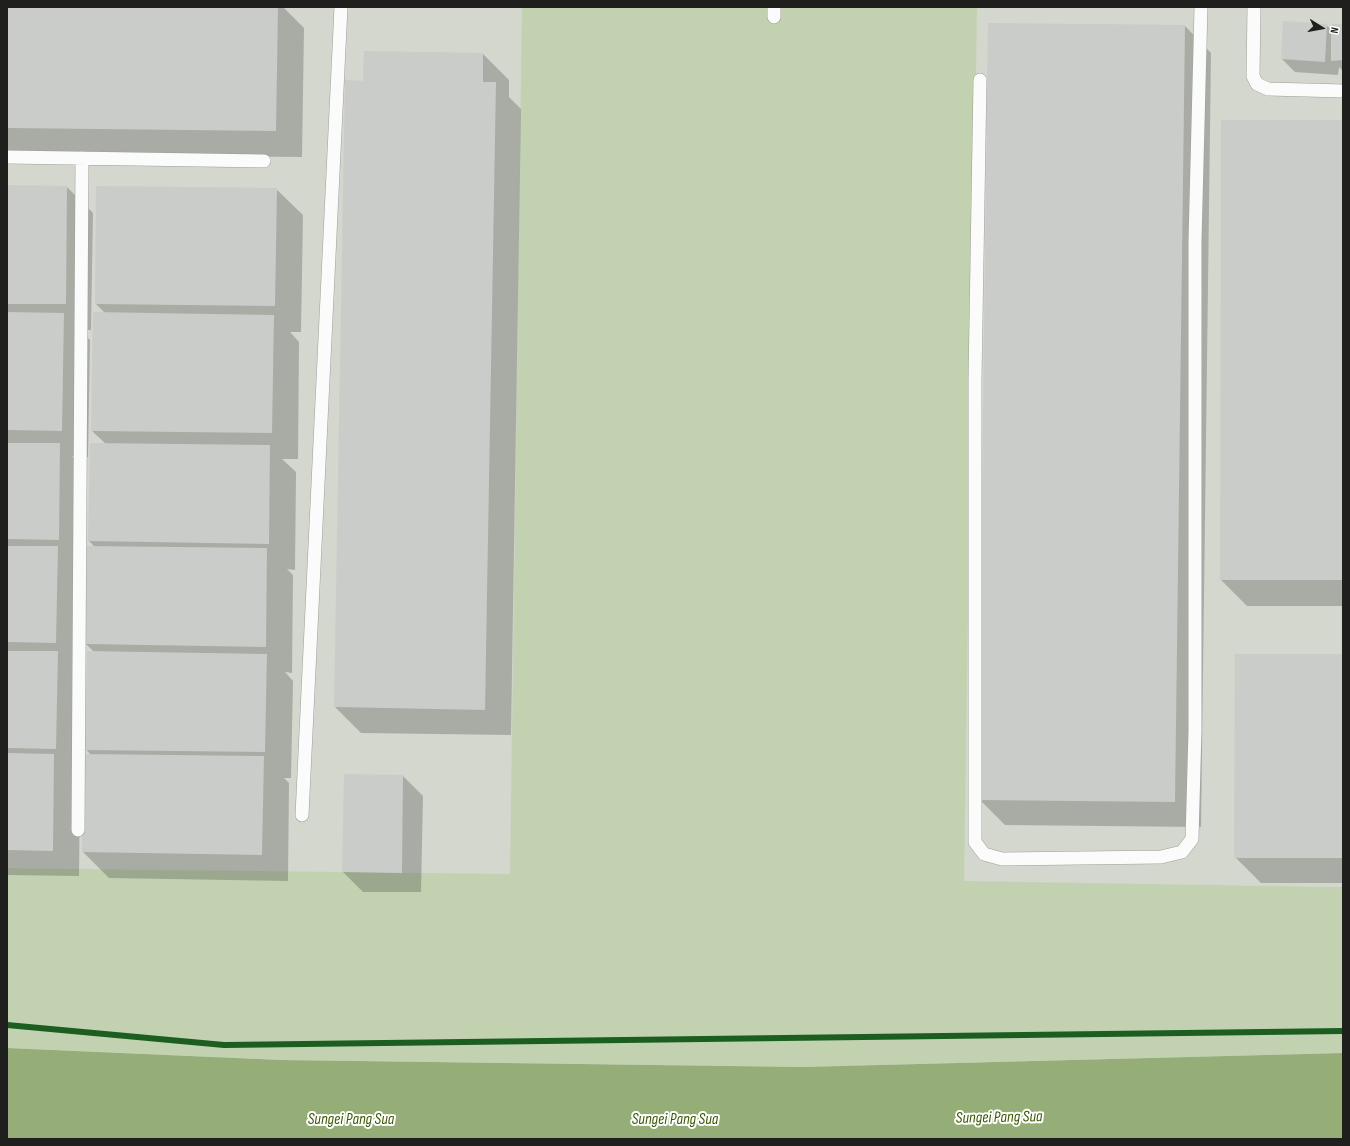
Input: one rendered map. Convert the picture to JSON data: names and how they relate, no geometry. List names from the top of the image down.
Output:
{
  "water": ["Sungei Pang Sua"],
  "north": "right"
}
